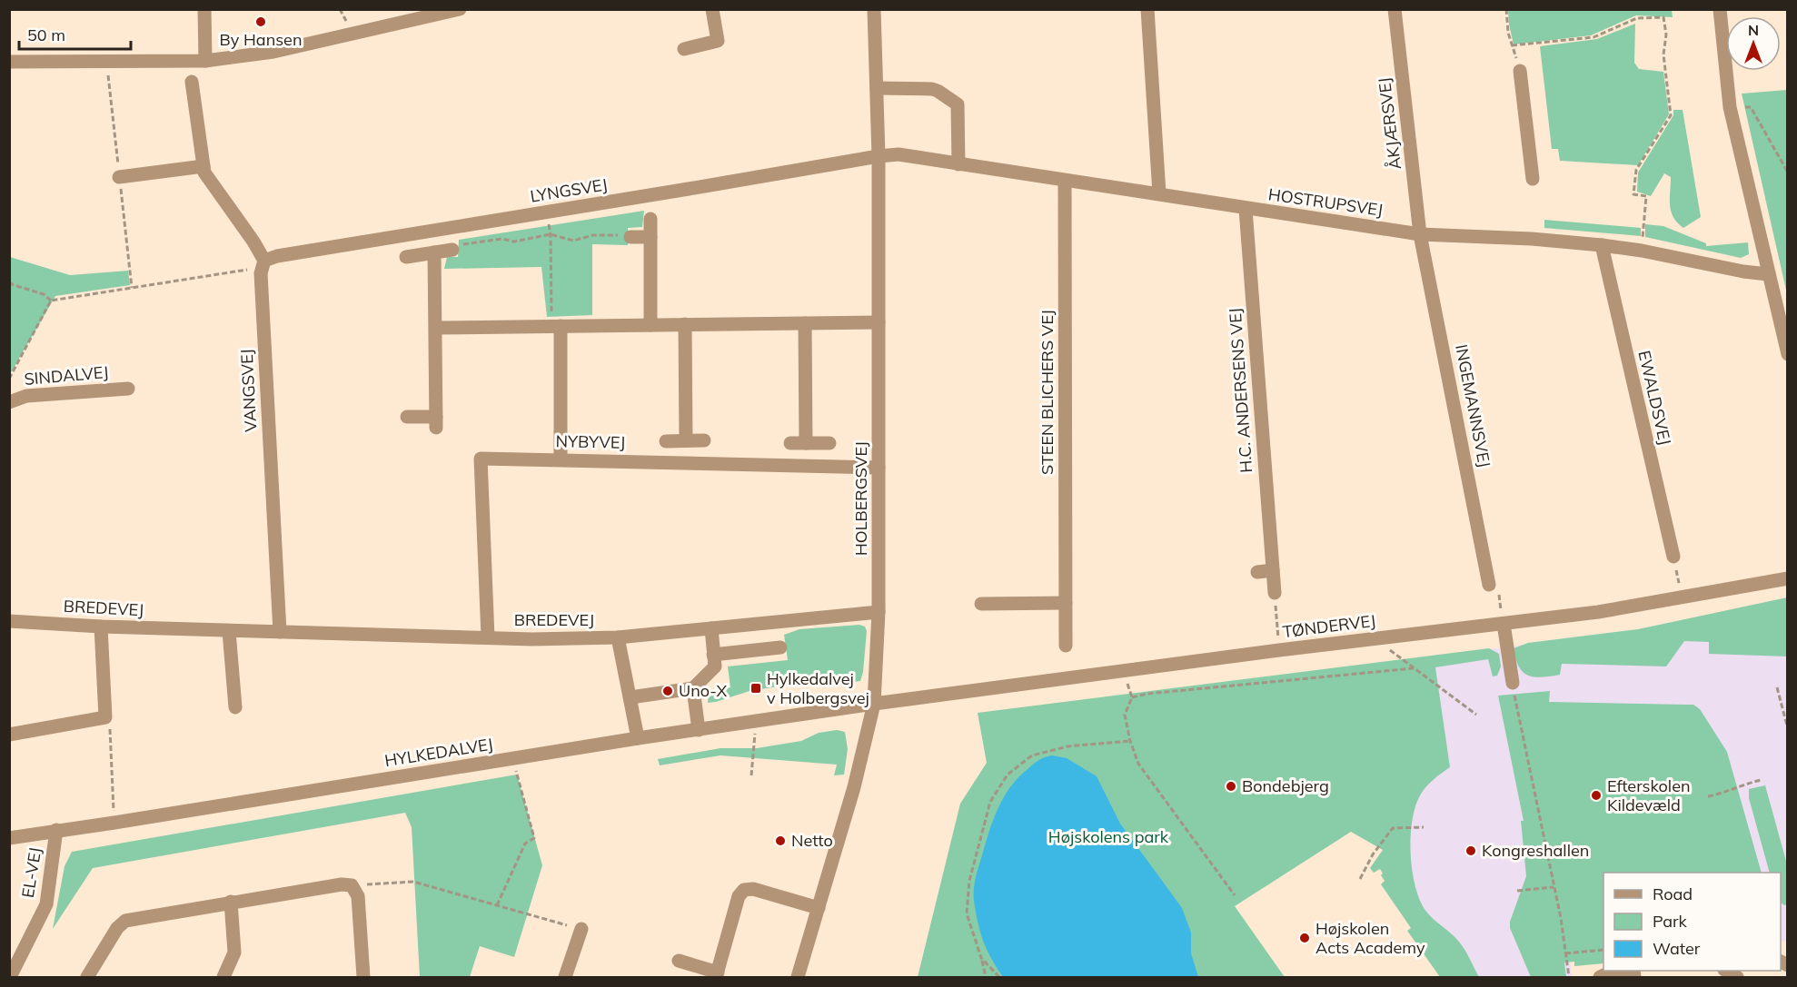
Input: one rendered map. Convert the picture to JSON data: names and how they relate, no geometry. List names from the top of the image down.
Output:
{
  "streets": {
    "street": [
      "ÅKJÆRSVEJ",
      "LYNGSVEJ",
      "HOSTRUPSVEJ",
      "SINDALVEJ",
      "VANGSVEJ",
      "H.C. ANDERSENS VEJ",
      "STEEN BLICHERS VEJ",
      "EWALDSVEJ",
      "INGEMANNSVEJ",
      "NYBYVEJ",
      "HOLBERGSVEJ",
      "BREDEVEJ",
      "TØNDERVEJ",
      "HYLKEDALVEJ",
      "EL-VEJ"
    ]
  },
  "crossings": [
    ["ÅKJÆRSVEJ", "HOSTRUPSVEJ"],
    ["ÅKJÆRSVEJ", "INGEMANNSVEJ"],
    ["LYNGSVEJ", "HOSTRUPSVEJ"],
    ["LYNGSVEJ", "VANGSVEJ"],
    ["LYNGSVEJ", "HOLBERGSVEJ"],
    ["HOSTRUPSVEJ", "H.C. ANDERSENS VEJ"],
    ["HOSTRUPSVEJ", "STEEN BLICHERS VEJ"],
    ["HOSTRUPSVEJ", "EWALDSVEJ"],
    ["HOSTRUPSVEJ", "INGEMANNSVEJ"],
    ["HOSTRUPSVEJ", "HOLBERGSVEJ"],
    ["VANGSVEJ", "BREDEVEJ"],
    ["NYBYVEJ", "HOLBERGSVEJ"],
    ["NYBYVEJ", "BREDEVEJ"],
    ["HOLBERGSVEJ", "BREDEVEJ"],
    ["HOLBERGSVEJ", "TØNDERVEJ"],
    ["HOLBERGSVEJ", "HYLKEDALVEJ"],
    ["TØNDERVEJ", "HYLKEDALVEJ"],
    ["HYLKEDALVEJ", "EL-VEJ"]
  ],
  "parks": ["Højskolens park"],
  "places": {
    "other": [
      "By Hansen",
      "Uno-X",
      "Bondebjerg",
      "Efterskolen Kildevæld",
      "Netto",
      "Kongreshallen",
      "Højskolen Acts Academy"
    ],
    "transit": ["Hylkedalvej v Holbergsvej"]
  },
  "legend": ["Road", "Park", "Water"],
  "scale_bar": "50 m",
  "north": "top"
}
